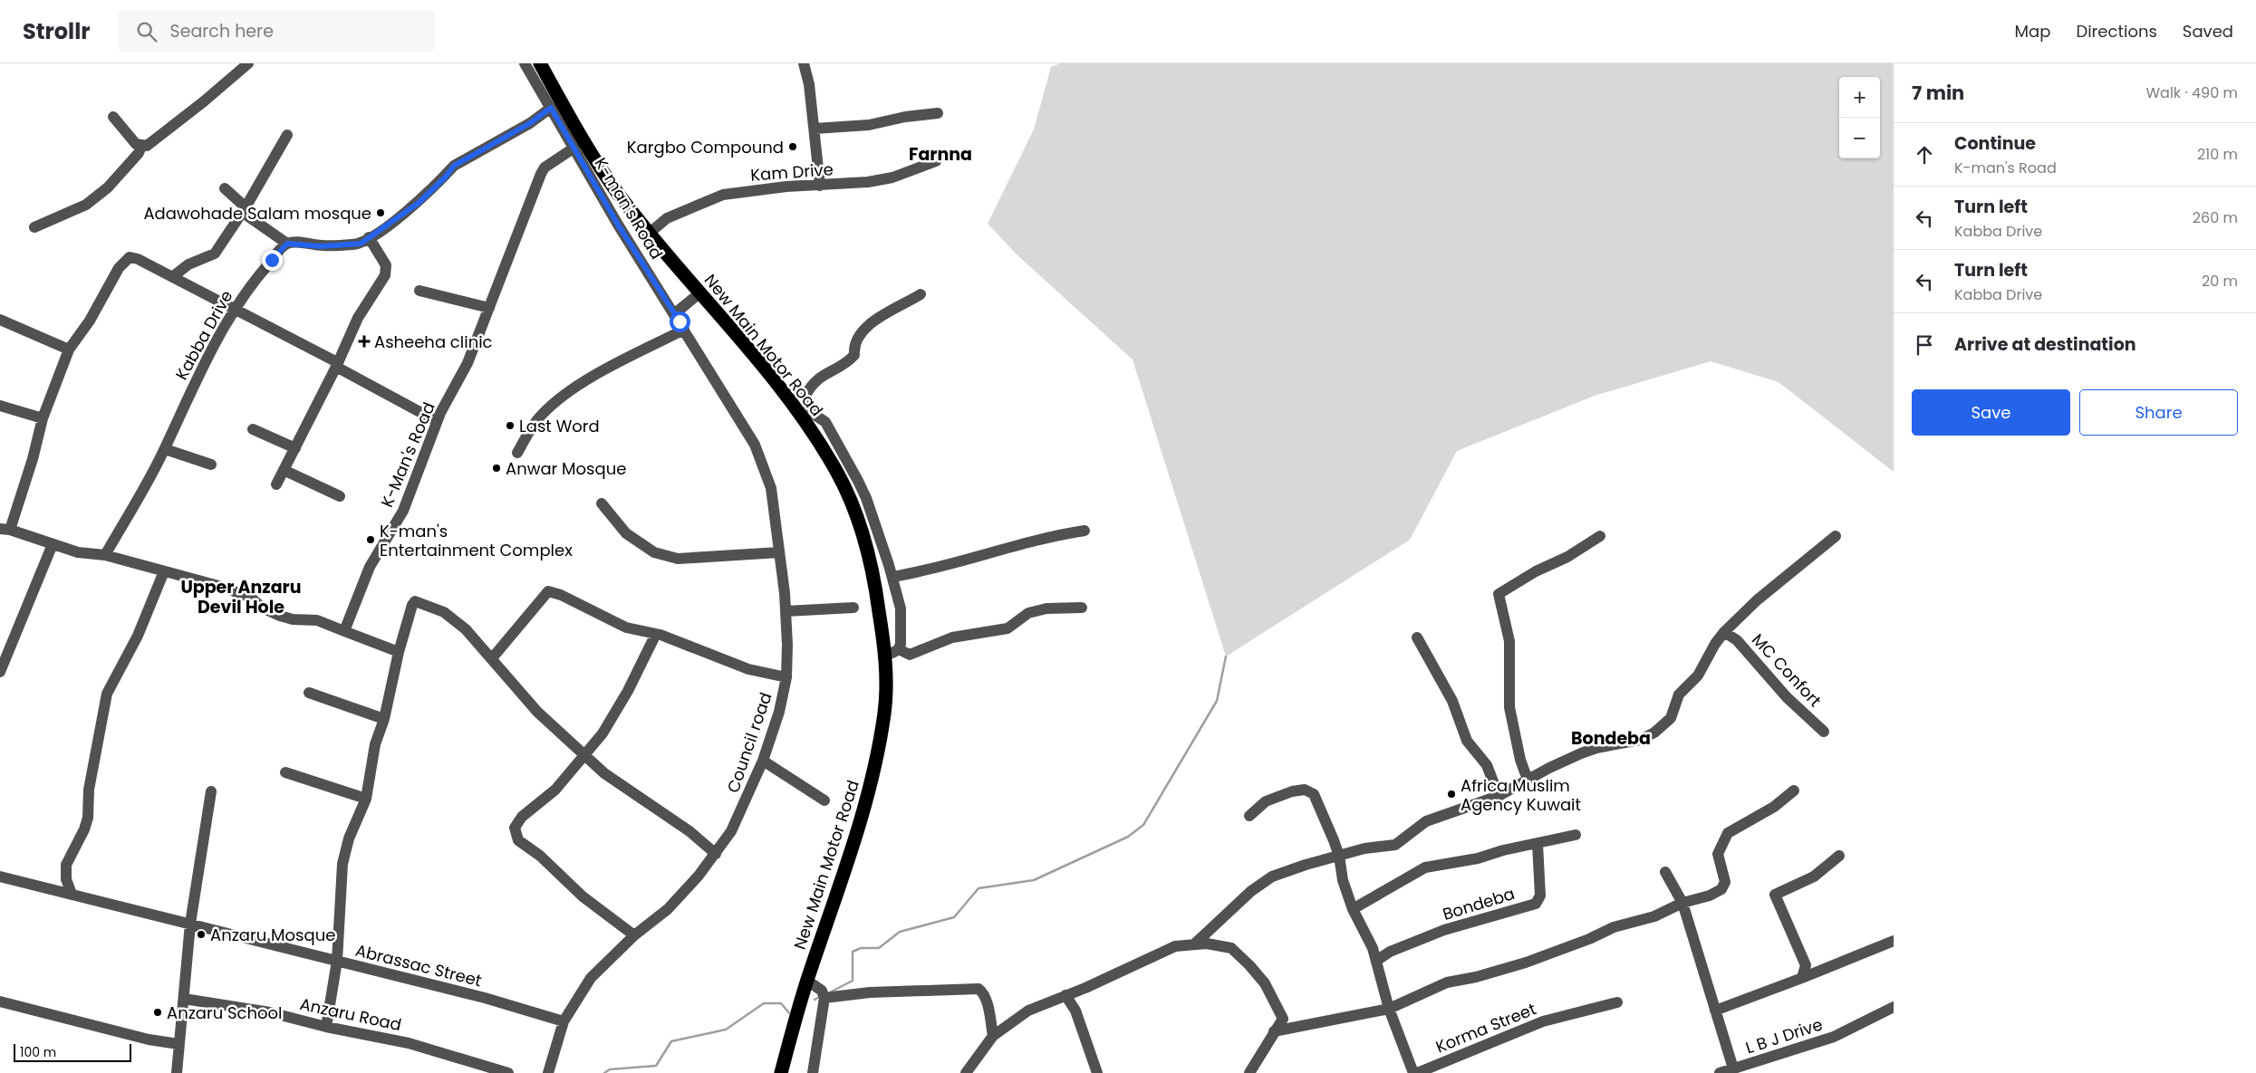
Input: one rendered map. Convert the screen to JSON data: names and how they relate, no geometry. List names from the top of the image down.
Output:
{
  "streets": {
    "highway": ["New Main Motor Road"],
    "street": [
      "Kam Drive",
      "K-man's Road",
      "Kabba Drive",
      "K-Man's Road",
      "MC Confort",
      "Council road",
      "Bondeba",
      "Abrassac Street",
      "Anzaru Road",
      "Korma Street",
      "L B J Drive"
    ]
  },
  "crossings": [
    ["Kam Drive", "New Main Motor Road"],
    ["K-man's Road", "K-Man's Road"],
    ["K-man's Road", "Council road"],
    ["Council road", "Abrassac Street"]
  ],
  "districts": ["Farnna", "Upper Anzaru Devil Hole", "Bondeba"],
  "places": {
    "other": [
      "Kargbo Compound",
      "Adawohade Salam mosque",
      "Last Word",
      "Anwar Mosque",
      "K-man's Entertainment Complex",
      "Africa Muslim Agency Kuwait",
      "Anzaru Mosque",
      "Anzaru School"
    ],
    "health": ["Asheeha clinic"]
  },
  "scale_bar": "100 m",
  "page": {
    "header": "Strollr",
    "search": "Search here",
    "nav": ["Map", "Directions", "Saved"],
    "heading": ["7 min", "Walk · 490 m"],
    "map_buttons": ["+", "−"],
    "list": [
      ["Continue", "K-man's Road", "210 m"],
      ["Turn left", "Kabba Drive", "260 m"],
      ["Turn left", "Kabba Drive", "20 m"],
      "Arrive at destination"
    ],
    "buttons": ["Save", "Share"],
    "scale": "100 m"
  }
}
